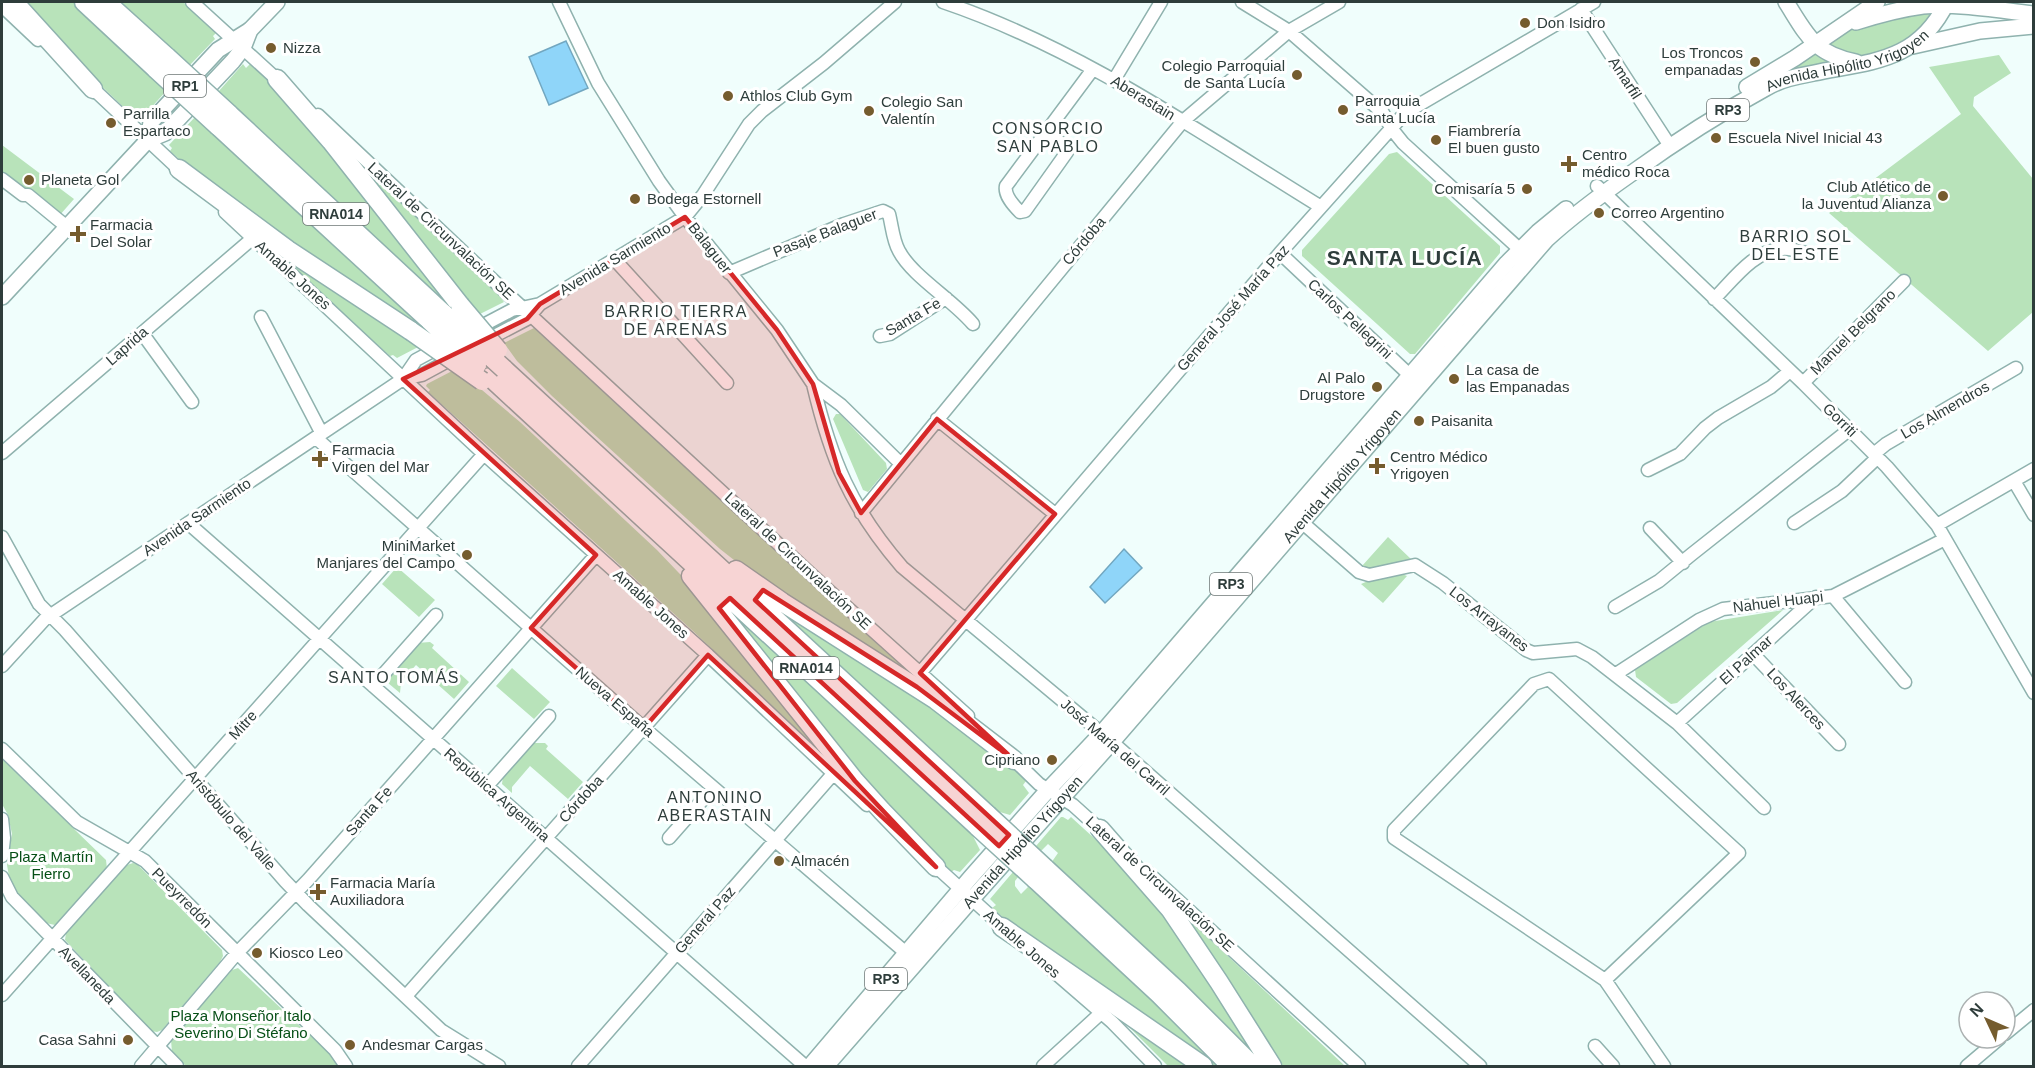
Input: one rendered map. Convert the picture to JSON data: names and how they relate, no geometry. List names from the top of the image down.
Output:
{
  "streets": {
    "highway": ["RNA014"],
    "main road": ["Avenida Hipólito Yrigoyen", "RP1", "RP3"],
    "street": [
      "Amarfil",
      "Aberastain",
      "Lateral de Circunvalación SE",
      "Pasaje Balaguer",
      "Córdoba",
      "Balaguer",
      "Avenida Sarmiento",
      "Amable Jones",
      "General José María Paz",
      "Santa Fe",
      "Carlos Pellegrini",
      "Manuel Belgrano",
      "Laprida",
      "Los Almendros",
      "Gorriti",
      "Nahuel Huapi",
      "Los Arrayanes",
      "El Palmar",
      "Los Alerces",
      "Nueva España",
      "Mitre",
      "José María del Carril",
      "República Argentina",
      "Aristóbulo del Valle",
      "Pueyrredón",
      "General Paz",
      "Avellaneda"
    ]
  },
  "crossings": [
    ["Avenida Hipólito Yrigoyen", "Amarfil"],
    ["Avenida Hipólito Yrigoyen", "RP3"],
    ["Avenida Hipólito Yrigoyen", "Lateral de Circunvalación SE"],
    ["Avenida Hipólito Yrigoyen", "Amable Jones"],
    ["Avenida Hipólito Yrigoyen", "Carlos Pellegrini"],
    ["Avenida Hipólito Yrigoyen", "Gorriti"],
    ["Avenida Hipólito Yrigoyen", "Los Arrayanes"],
    ["Avenida Hipólito Yrigoyen", "Nueva España"],
    ["Avenida Hipólito Yrigoyen", "José María del Carril"],
    ["Avenida Hipólito Yrigoyen", "República Argentina"],
    ["Amarfil", "General José María Paz"],
    ["RP1", "Lateral de Circunvalación SE"],
    ["RP1", "Amable Jones"],
    ["Aberastain", "Córdoba"],
    ["Aberastain", "General José María Paz"],
    ["Lateral de Circunvalación SE", "Avenida Sarmiento"],
    ["Lateral de Circunvalación SE", "General José María Paz"],
    ["Pasaje Balaguer", "Balaguer"],
    ["Pasaje Balaguer", "Santa Fe"],
    ["Córdoba", "Balaguer"],
    ["Córdoba", "Amable Jones"],
    ["Córdoba", "Nueva España"],
    ["Córdoba", "José María del Carril"],
    ["Córdoba", "República Argentina"],
    ["Córdoba", "Aristóbulo del Valle"],
    ["Balaguer", "Avenida Sarmiento"],
    ["Balaguer", "José María del Carril"],
    ["Avenida Sarmiento", "Amable Jones"],
    ["Avenida Sarmiento", "Nueva España"],
    ["Avenida Sarmiento", "República Argentina"],
    ["Avenida Sarmiento", "Aristóbulo del Valle"],
    ["Amable Jones", "Santa Fe"],
    ["Amable Jones", "Laprida"],
    ["Amable Jones", "Mitre"],
    ["Amable Jones", "General Paz"],
    ["General José María Paz", "Carlos Pellegrini"],
    ["General José María Paz", "José María del Carril"],
    ["Santa Fe", "Nueva España"],
    ["Santa Fe", "República Argentina"],
    ["Santa Fe", "Aristóbulo del Valle"],
    ["Santa Fe", "Pueyrredón"],
    ["Santa Fe", "Avellaneda"],
    ["Manuel Belgrano", "Gorriti"],
    ["Los Almendros", "Gorriti"],
    ["Gorriti", "Nahuel Huapi"],
    ["Nahuel Huapi", "Los Arrayanes"],
    ["Nahuel Huapi", "El Palmar"],
    ["Los Arrayanes", "El Palmar"],
    ["El Palmar", "Los Alerces"],
    ["Nueva España", "Mitre"],
    ["Nueva España", "General Paz"],
    ["Mitre", "República Argentina"],
    ["Mitre", "Aristóbulo del Valle"],
    ["Mitre", "Pueyrredón"],
    ["Mitre", "Avellaneda"],
    ["República Argentina", "General Paz"]
  ],
  "districts": [
    "CONSORCIO SAN PABLO",
    "BARRIO SOL DEL ESTE",
    "SANTA LUCÍA",
    "BARRIO TIERRA DE ARENAS",
    "SANTO TOMÁS",
    "ANTONINO ABERASTAIN"
  ],
  "parks": ["Plaza Martín Fierro", "Plaza Monseñor Italo Severino Di Stéfano"],
  "places": {
    "other": [
      "Don Isidro",
      "Nizza",
      "Los Troncos empanadas",
      "Colegio Parroquial de Santa Lucía",
      "Athlos Club Gym",
      "Parroquia Santa Lucía",
      "Colegio San Valentín",
      "Parrilla Espartaco",
      "Escuela Nivel Inicial 43",
      "Fiambrería El buen gusto",
      "Planeta Gol",
      "Comisaría 5",
      "Club Atlético de la Juventud Alianza",
      "Bodega Estornell",
      "Correo Argentino",
      "La casa de las Empanadas",
      "Al Palo Drugstore",
      "Paisanita",
      "MiniMarket Manjares del Campo",
      "Cipriano",
      "Almacén",
      "Kiosco Leo",
      "Casa Sahni",
      "Andesmar Cargas"
    ],
    "health": [
      "Centro médico Roca",
      "Farmacia Del Solar",
      "Farmacia Virgen del Mar",
      "Centro Médico Yrigoyen",
      "Farmacia María Auxiliadora"
    ]
  },
  "north": "top left"
}
